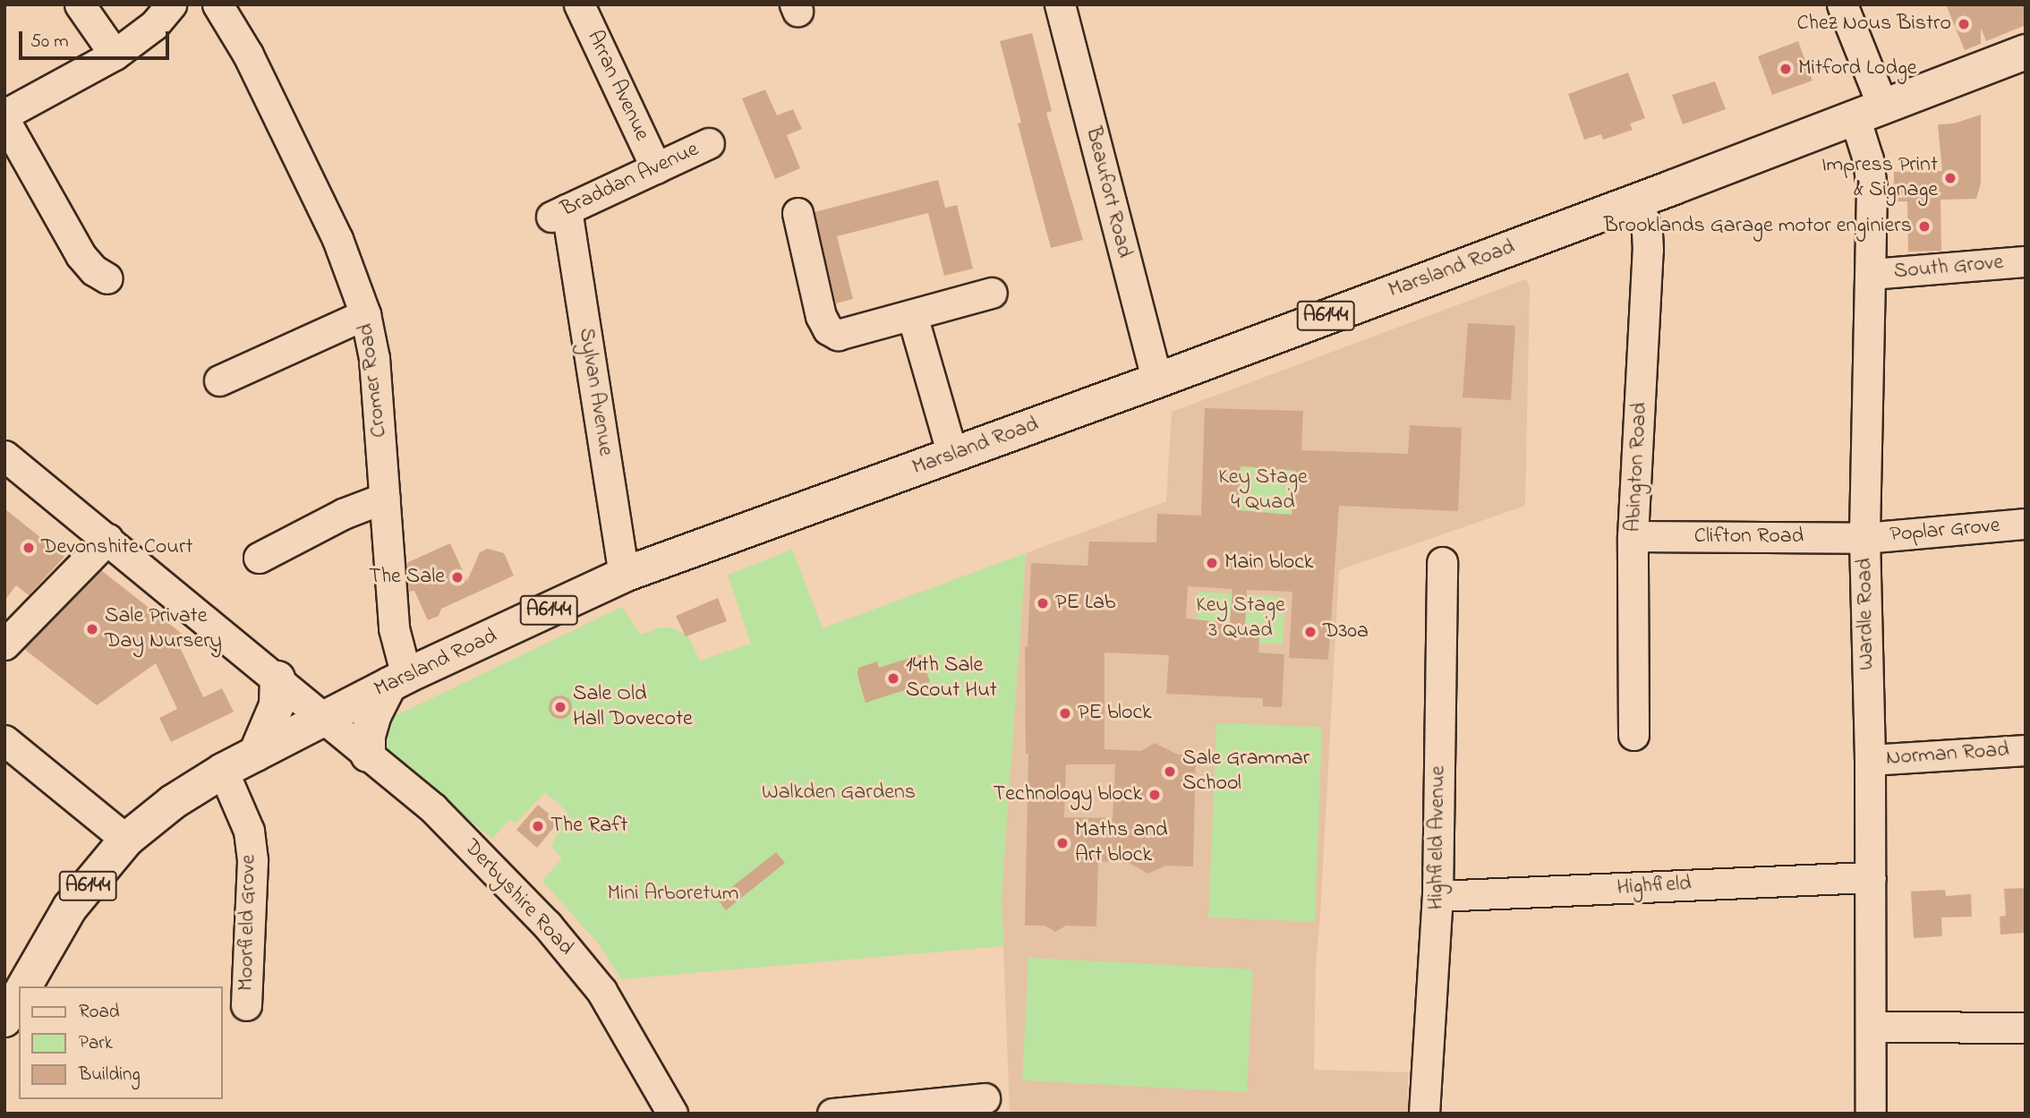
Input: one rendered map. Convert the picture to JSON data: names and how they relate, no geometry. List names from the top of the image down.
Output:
{
  "streets": {
    "main road": ["Marsland Road", "A6144"],
    "street": [
      "Arran Avenue",
      "Braddan Avenue",
      "Beaufort Road",
      "South Grove",
      "Cromer Road",
      "Sylvan Avenue",
      "Abington Road",
      "Poplar Grove",
      "Clifton Road",
      "Wardle Road",
      "Norman Road",
      "Highfield Avenue",
      "Highfield",
      "Derbyshire Road",
      "Moorfield Grove"
    ]
  },
  "crossings": [
    ["Arran Avenue", "Braddan Avenue"],
    ["Braddan Avenue", "Sylvan Avenue"],
    ["Beaufort Road", "Marsland Road"],
    ["South Grove", "Wardle Road"],
    ["Marsland Road", "Cromer Road"],
    ["Marsland Road", "Sylvan Avenue"],
    ["Marsland Road", "Abington Road"],
    ["Marsland Road", "Wardle Road"],
    ["Marsland Road", "Derbyshire Road"],
    ["Marsland Road", "Moorfield Grove"],
    ["Abington Road", "Clifton Road"],
    ["Poplar Grove", "Clifton Road"],
    ["Poplar Grove", "Wardle Road"],
    ["Clifton Road", "Wardle Road"],
    ["Wardle Road", "Norman Road"],
    ["Wardle Road", "Highfield"],
    ["Highfield Avenue", "Highfield"]
  ],
  "parks": [
    "Key Stage 4 Quad",
    "Key Stage 3 Quad",
    "Walkden Gardens",
    "Mini Arboretum"
  ],
  "places": [
    "Chez Nous Bistro",
    "Mitford Lodge",
    "Impress Print & Signage",
    "Brooklands Garage motor enginiers",
    "Devonshite Court",
    "Main block",
    "The Sale",
    "PE Lab",
    "Sale Private Day Nursery",
    "D30a",
    "14th Sale Scout Hut",
    "Sale Old Hall Dovecote",
    "PE block",
    "Sale Grammar School",
    "Technology block",
    "The Raft",
    "Maths and Art block"
  ],
  "legend": ["Road", "Park", "Building"],
  "scale_bar": "50 m"
}
